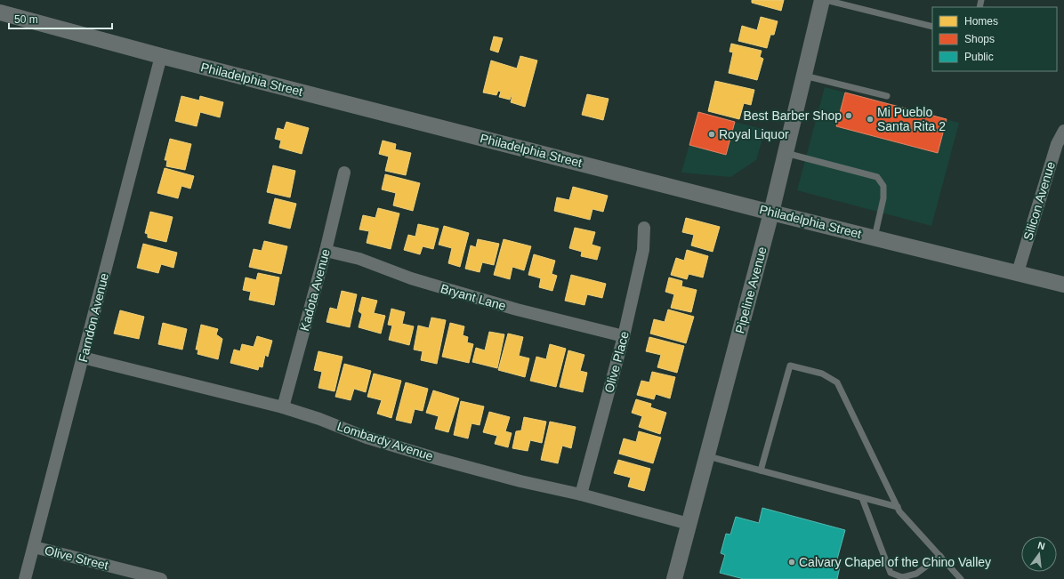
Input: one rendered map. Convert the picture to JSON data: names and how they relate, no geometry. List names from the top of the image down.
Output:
{
  "streets": {
    "street": [
      "Philadelphia Street",
      "Silicon Avenue",
      "Kadota Avenue",
      "Pipeline Avenue",
      "Bryant Lane",
      "Farndon Avenue",
      "Olive Place",
      "Lombardy Avenue",
      "Olive Street"
    ]
  },
  "crossings": [
    ["Philadelphia Street", "Silicon Avenue"],
    ["Philadelphia Street", "Pipeline Avenue"],
    ["Philadelphia Street", "Farndon Avenue"],
    ["Kadota Avenue", "Bryant Lane"],
    ["Kadota Avenue", "Lombardy Avenue"],
    ["Pipeline Avenue", "Lombardy Avenue"],
    ["Bryant Lane", "Olive Place"],
    ["Farndon Avenue", "Lombardy Avenue"],
    ["Farndon Avenue", "Olive Street"],
    ["Olive Place", "Lombardy Avenue"]
  ],
  "places": [
    "Best Barber Shop",
    "Mi Pueblo Santa Rita 2",
    "Royal Liquor",
    "Calvary Chapel of the Chino Valley"
  ],
  "legend": ["Homes", "Shops", "Public"],
  "scale_bar": "50 m",
  "north": "top"
}
